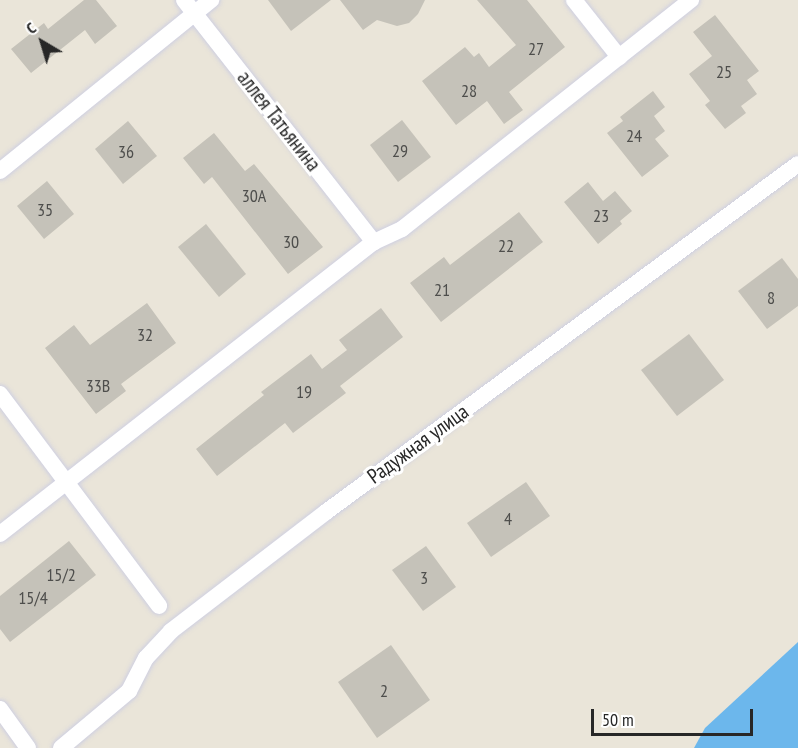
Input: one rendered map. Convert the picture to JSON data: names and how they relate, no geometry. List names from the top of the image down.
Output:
{
  "streets": {
    "street": ["аллея Татьянина", "Радужная улица"]
  },
  "house_numbers": [
    "27",
    "25",
    "28",
    "24",
    "29",
    "36",
    "30А",
    "35",
    "23",
    "30",
    "22",
    "21",
    "8",
    "32",
    "33В",
    "19",
    "4",
    "15/2",
    "3",
    "15/4",
    "2"
  ],
  "scale_bar": "50 m",
  "north": "top left"
}
